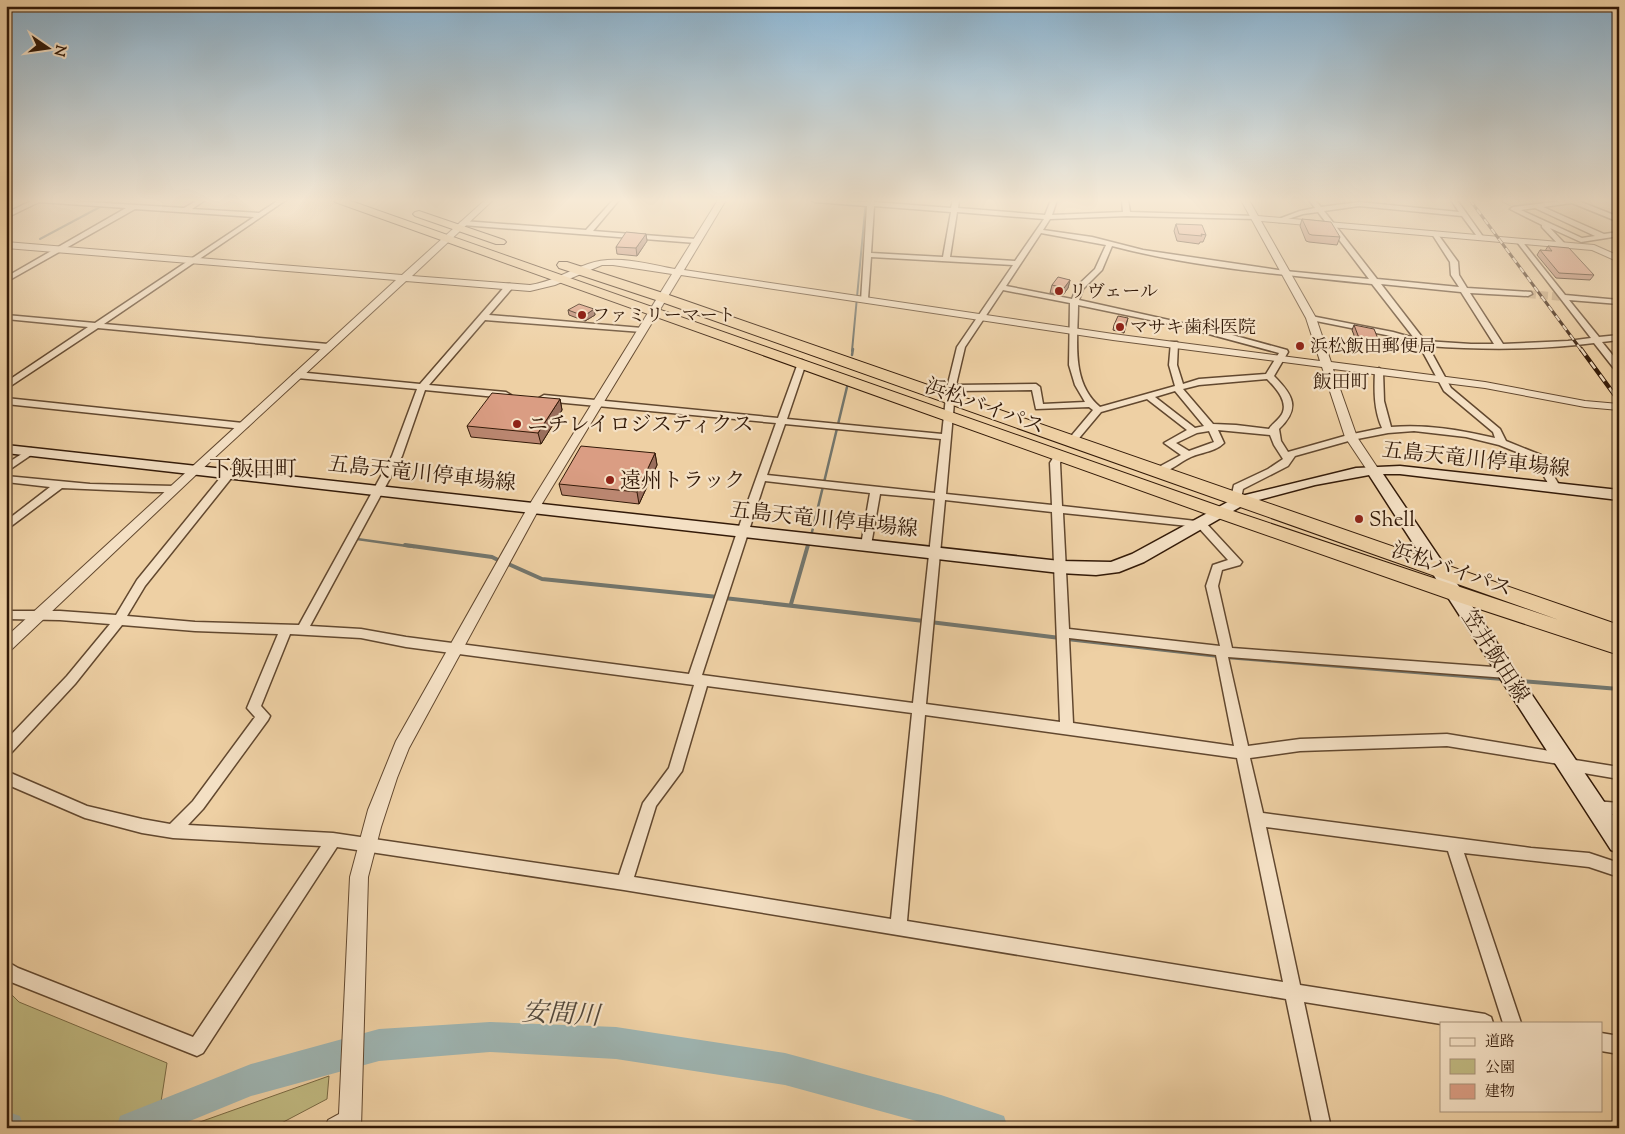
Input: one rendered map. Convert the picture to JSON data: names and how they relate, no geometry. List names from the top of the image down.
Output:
{
  "streets": {
    "highway": ["浜松バイパス"],
    "main road": ["五島天竜川停車場線", "笠井飯田線"]
  },
  "crossings": [
    ["浜松バイパス", "五島天竜川停車場線"],
    ["浜松バイパス", "笠井飯田線"],
    ["五島天竜川停車場線", "笠井飯田線"]
  ],
  "districts": ["飯田町", "下飯田町"],
  "water": ["安間川"],
  "places": [
    "リヴェール",
    "ファミリーマート",
    "マサキ歯科医院",
    "浜松飯田郵便局",
    "ニチレイロジスティクス",
    "遠州トラック",
    "Shell"
  ],
  "legend": ["道路", "公園", "建物"],
  "north": "right"
}
